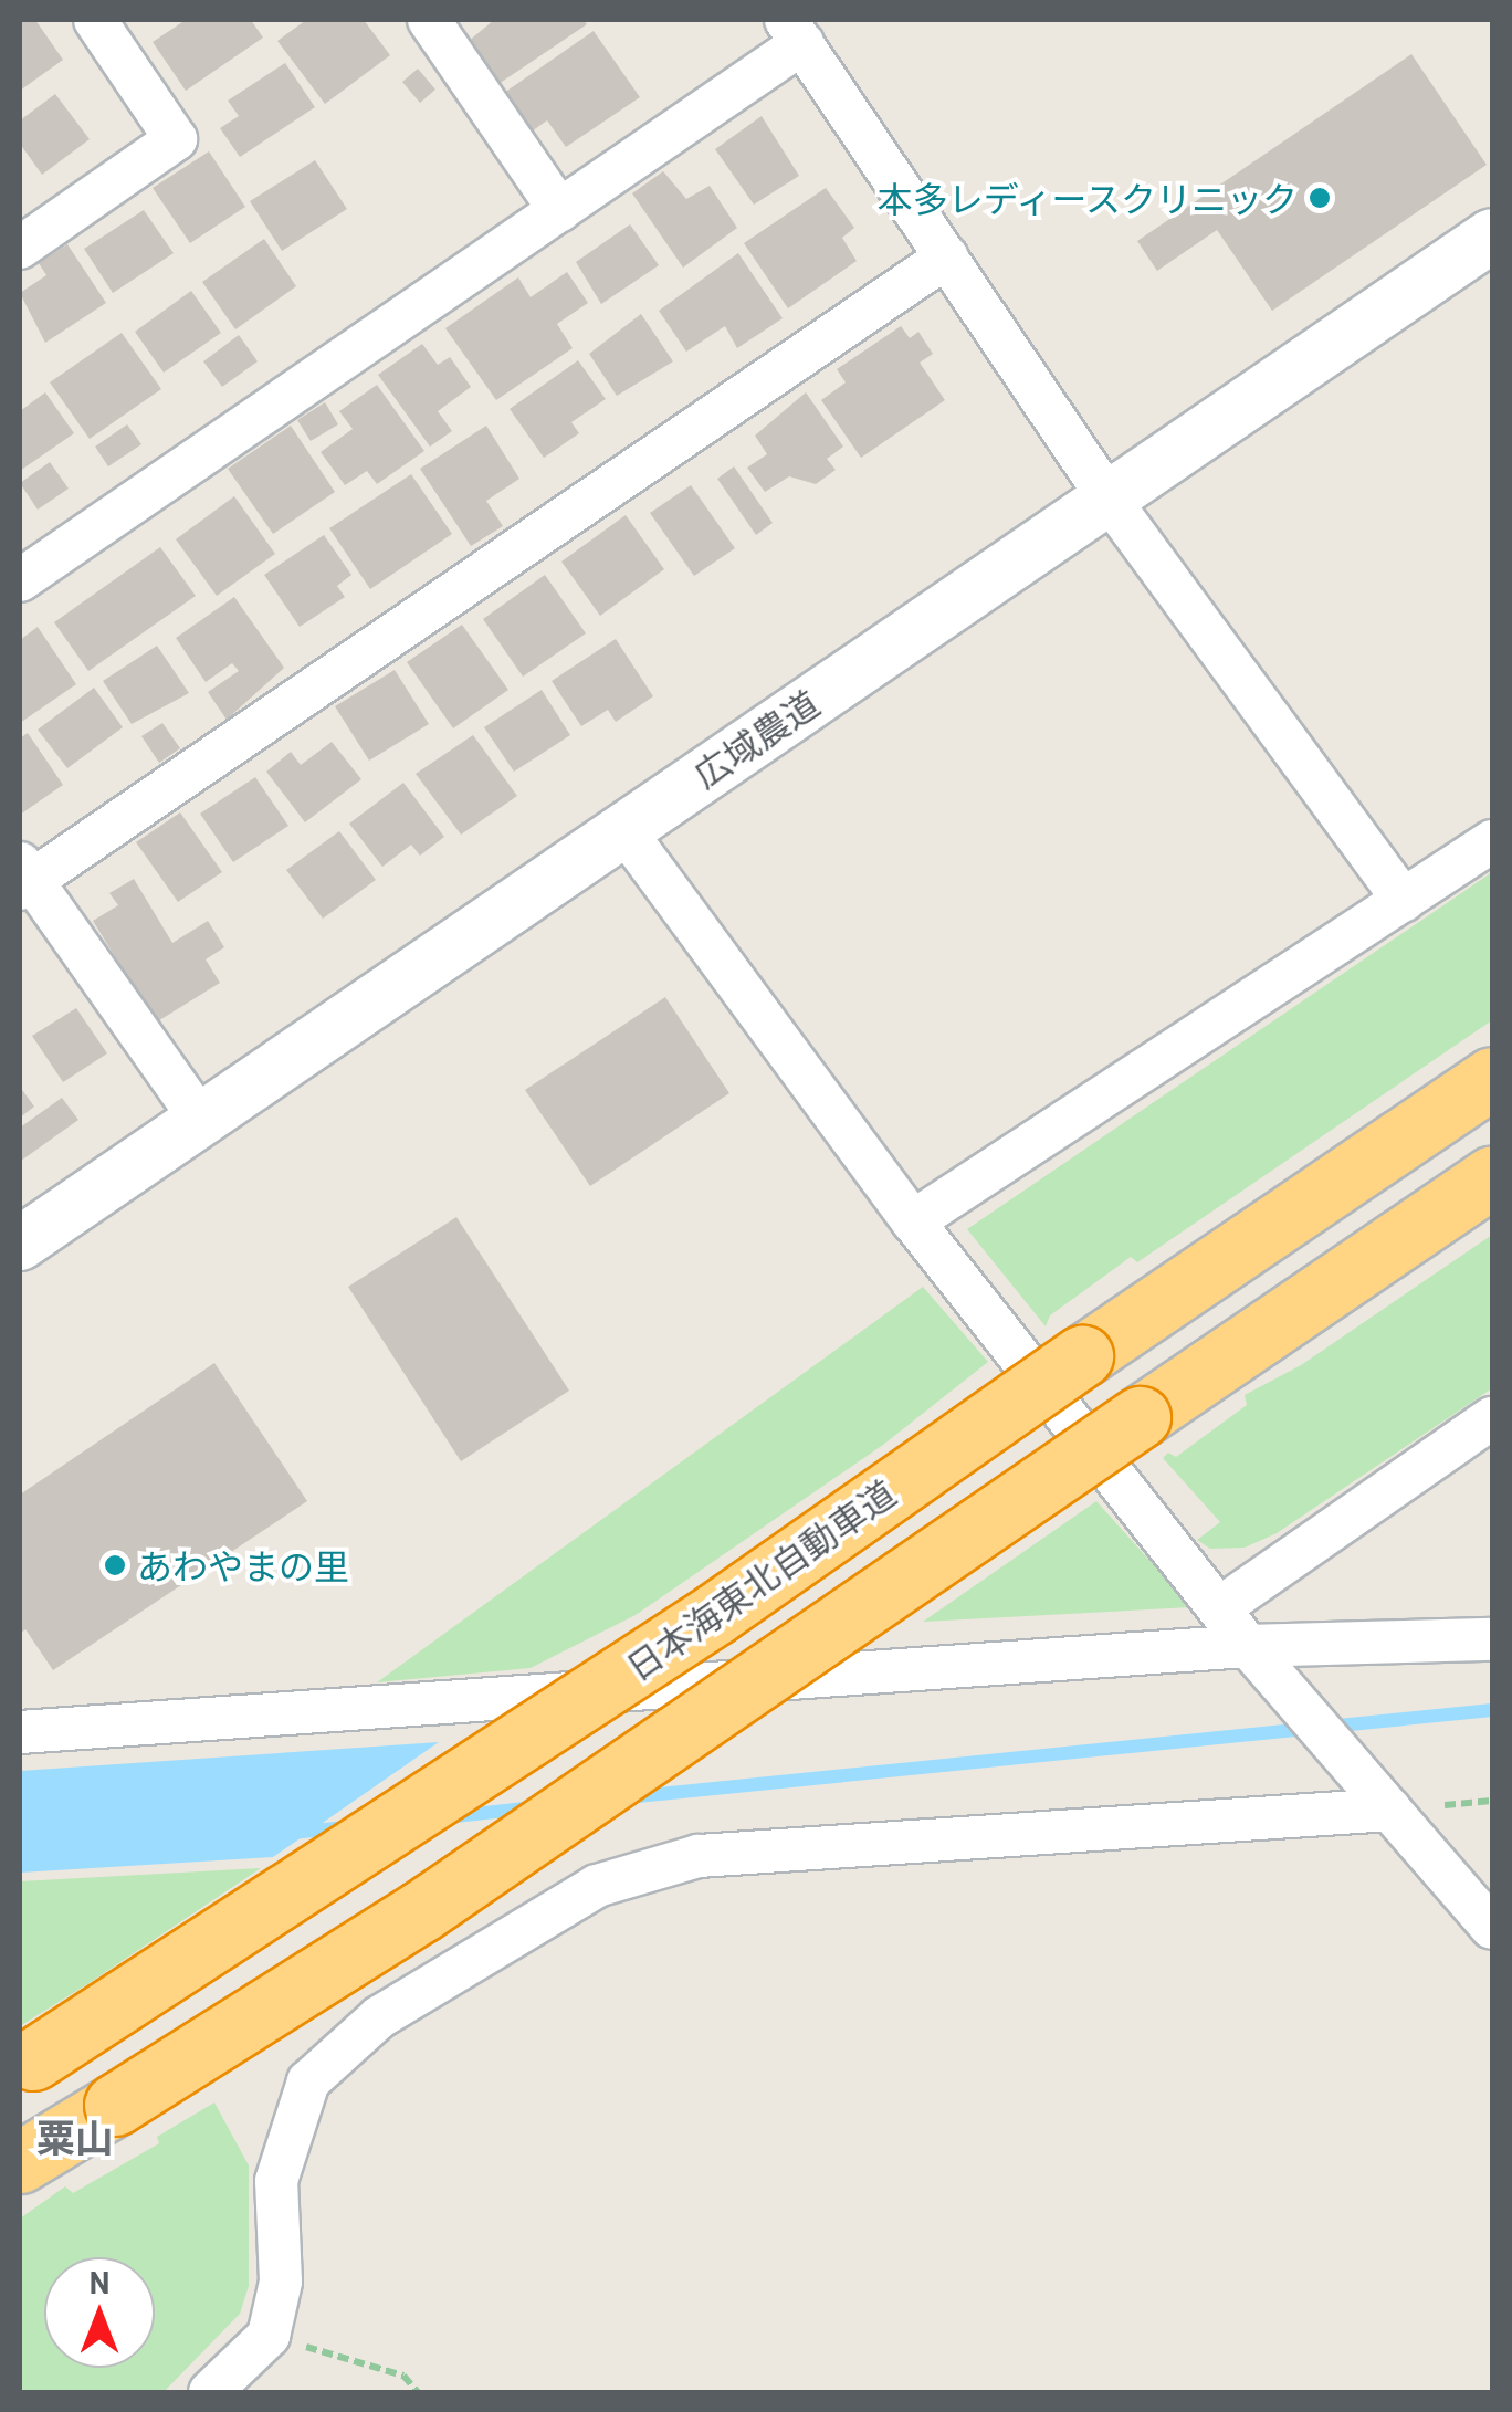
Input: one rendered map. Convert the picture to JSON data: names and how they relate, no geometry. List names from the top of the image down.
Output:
{
  "streets": {
    "highway": ["日本海東北自動車道"],
    "street": ["広域農道"]
  },
  "districts": ["粟山"],
  "places": ["本多レディースクリニック", "あわやまの里"],
  "north": "top"
}
